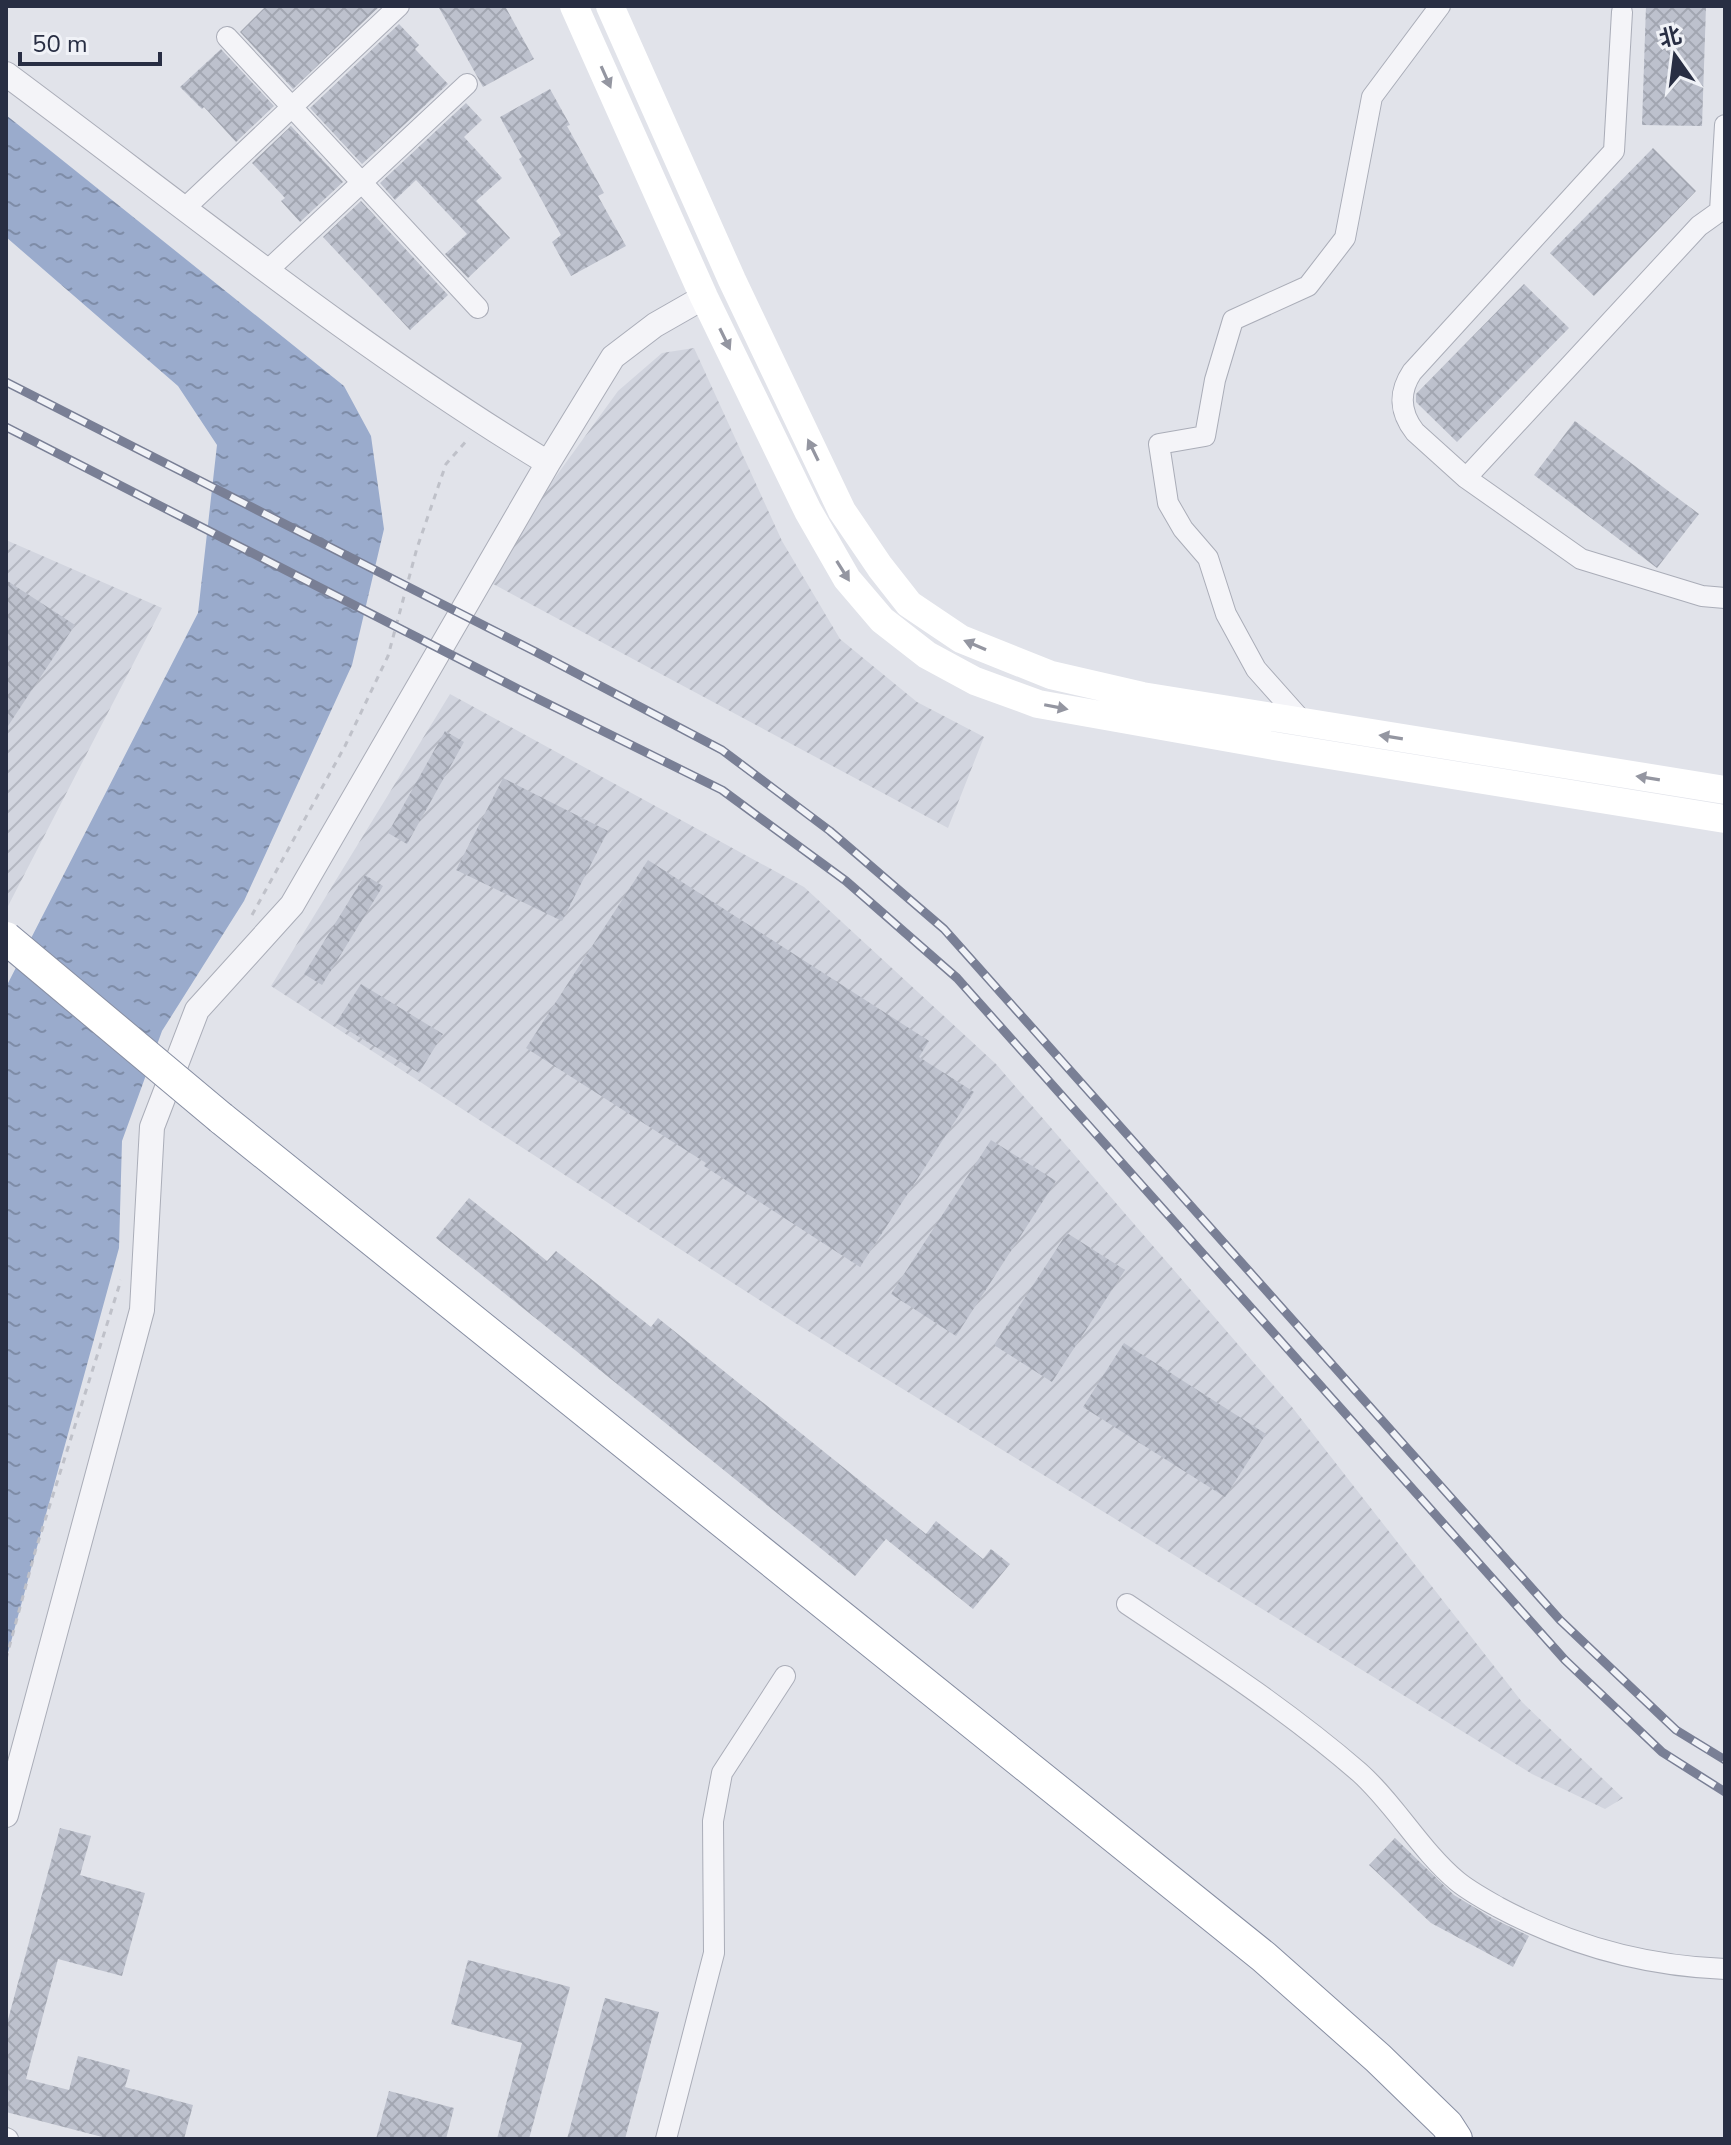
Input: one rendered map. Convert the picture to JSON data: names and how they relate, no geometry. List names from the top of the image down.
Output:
{
  "scale_bar": "50 m",
  "north": "top"
}
